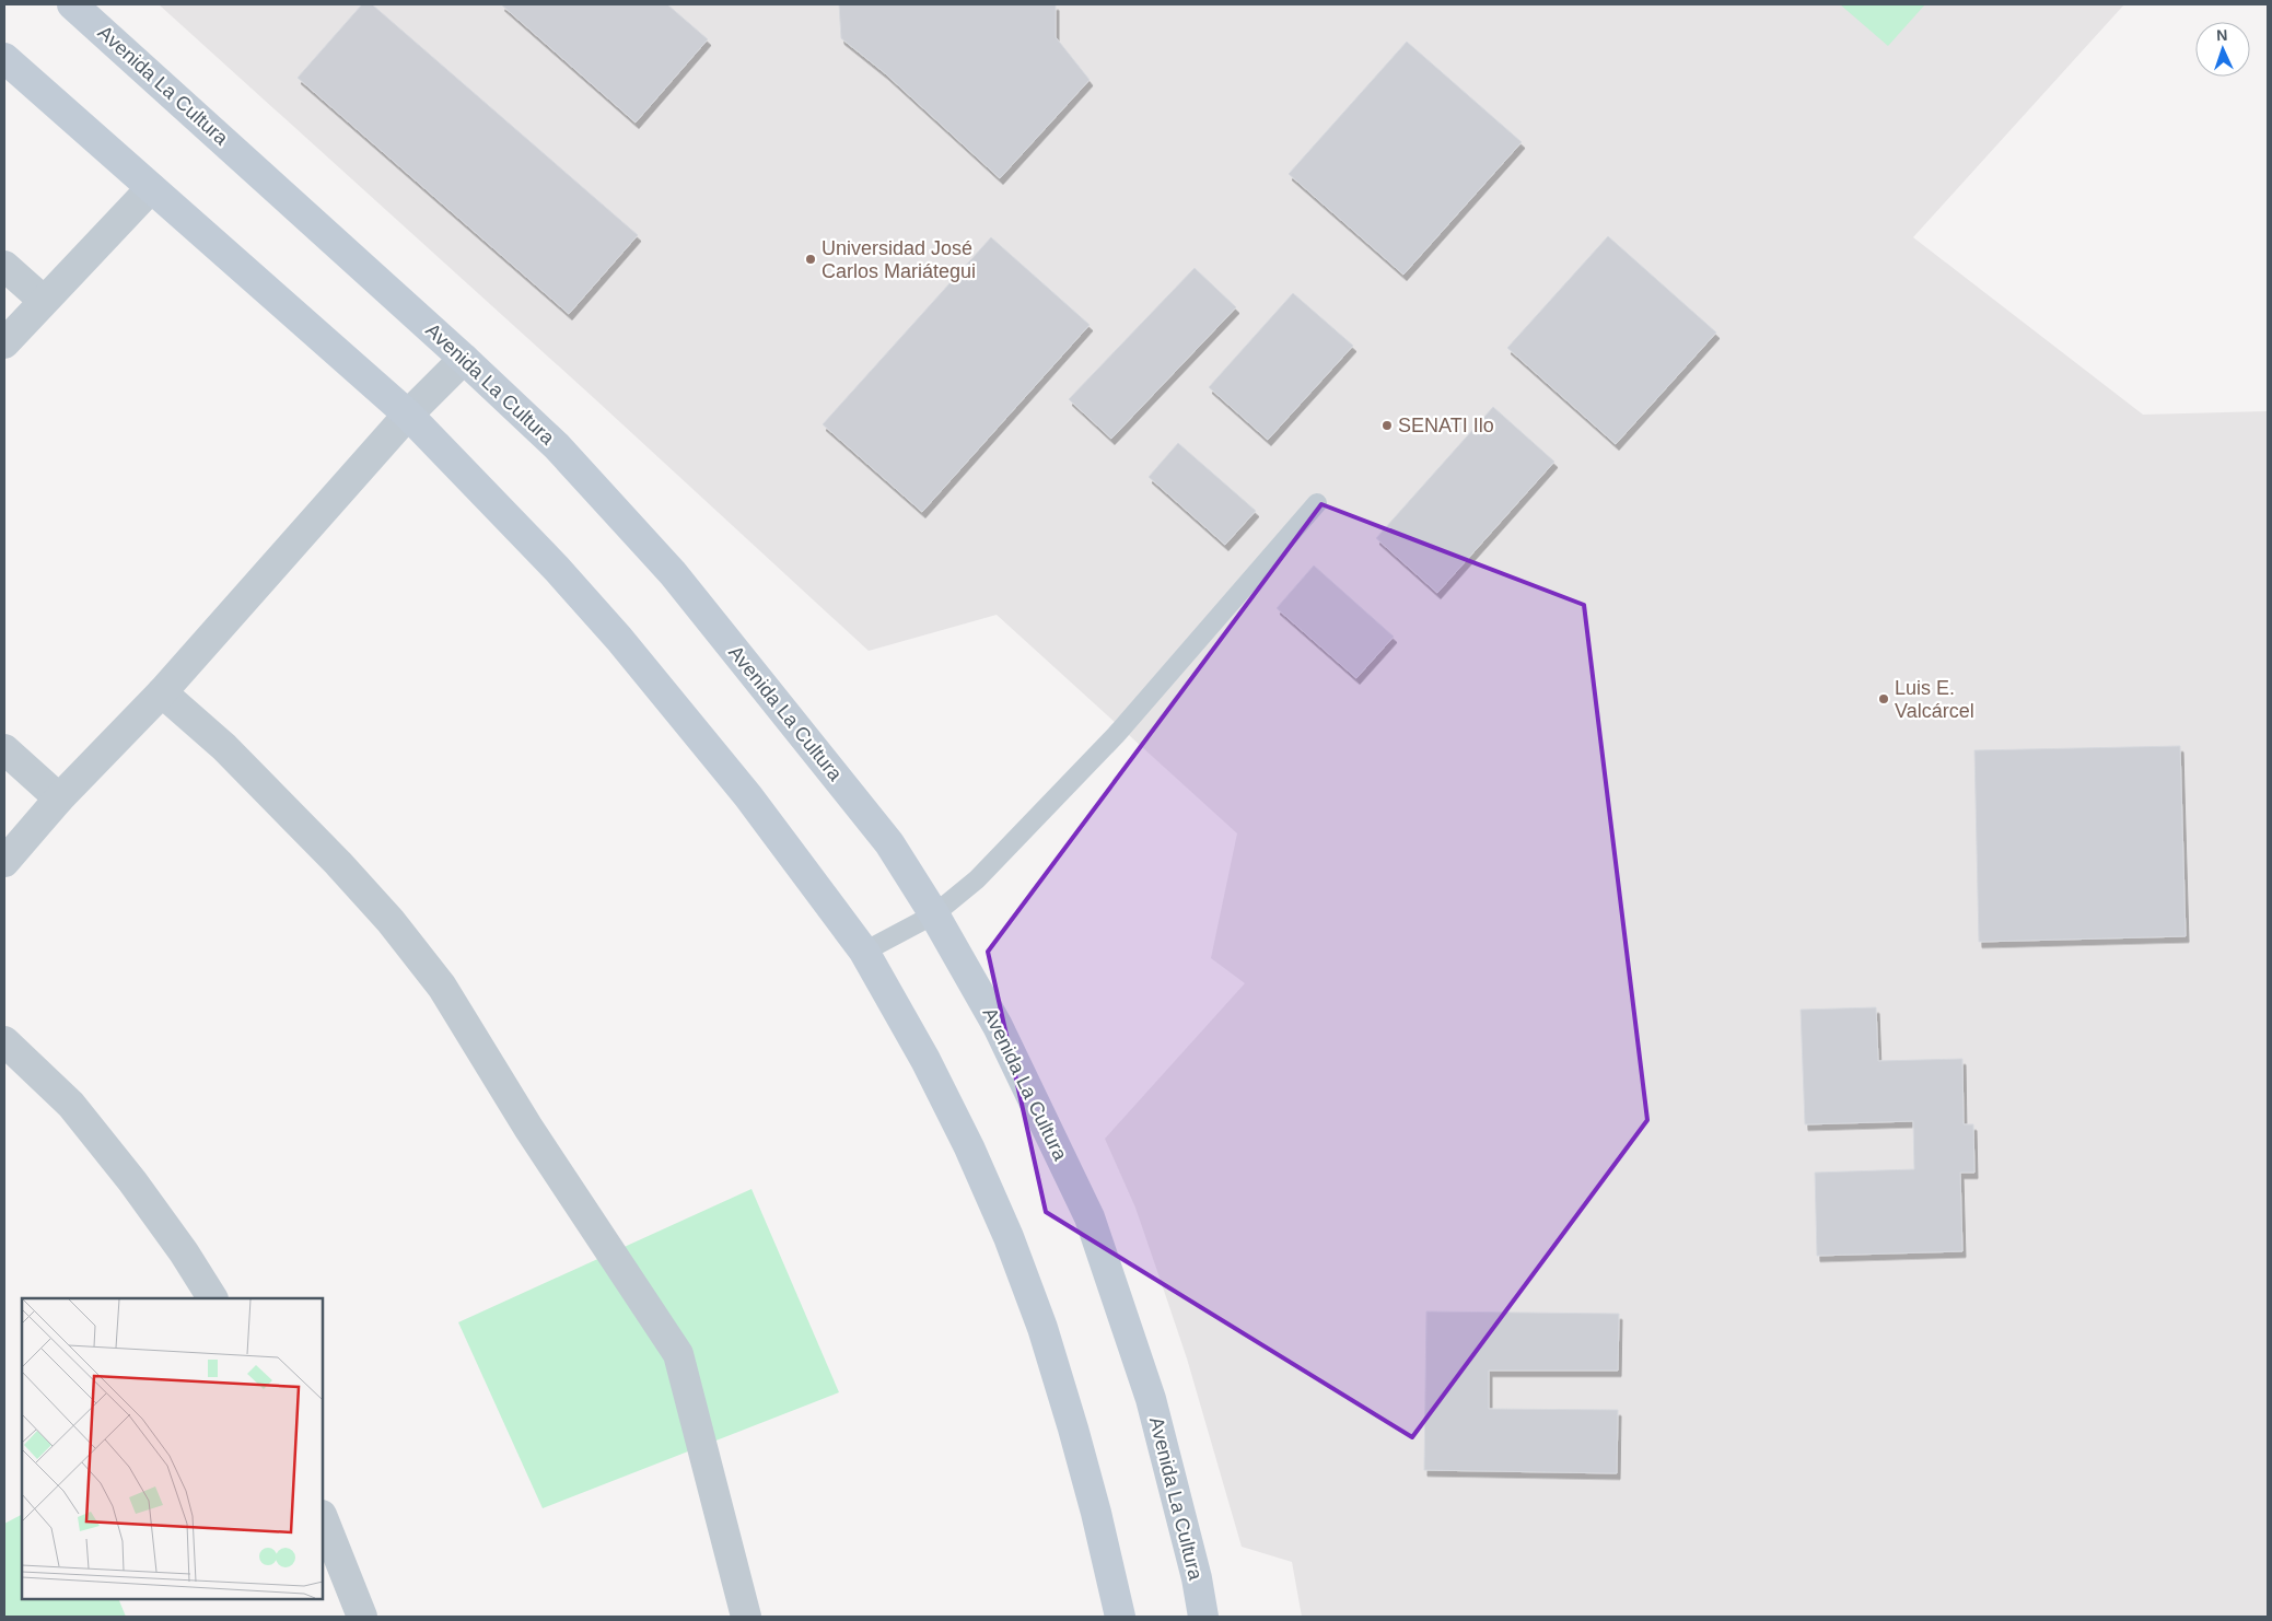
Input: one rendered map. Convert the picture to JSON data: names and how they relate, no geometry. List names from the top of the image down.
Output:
{
  "streets": {
    "street": ["Avenida La Cultura"]
  },
  "places": ["Universidad José Carlos Mariátegui", "SENATI Ilo", "Luis E. Valcárcel"],
  "north": "top"
}
